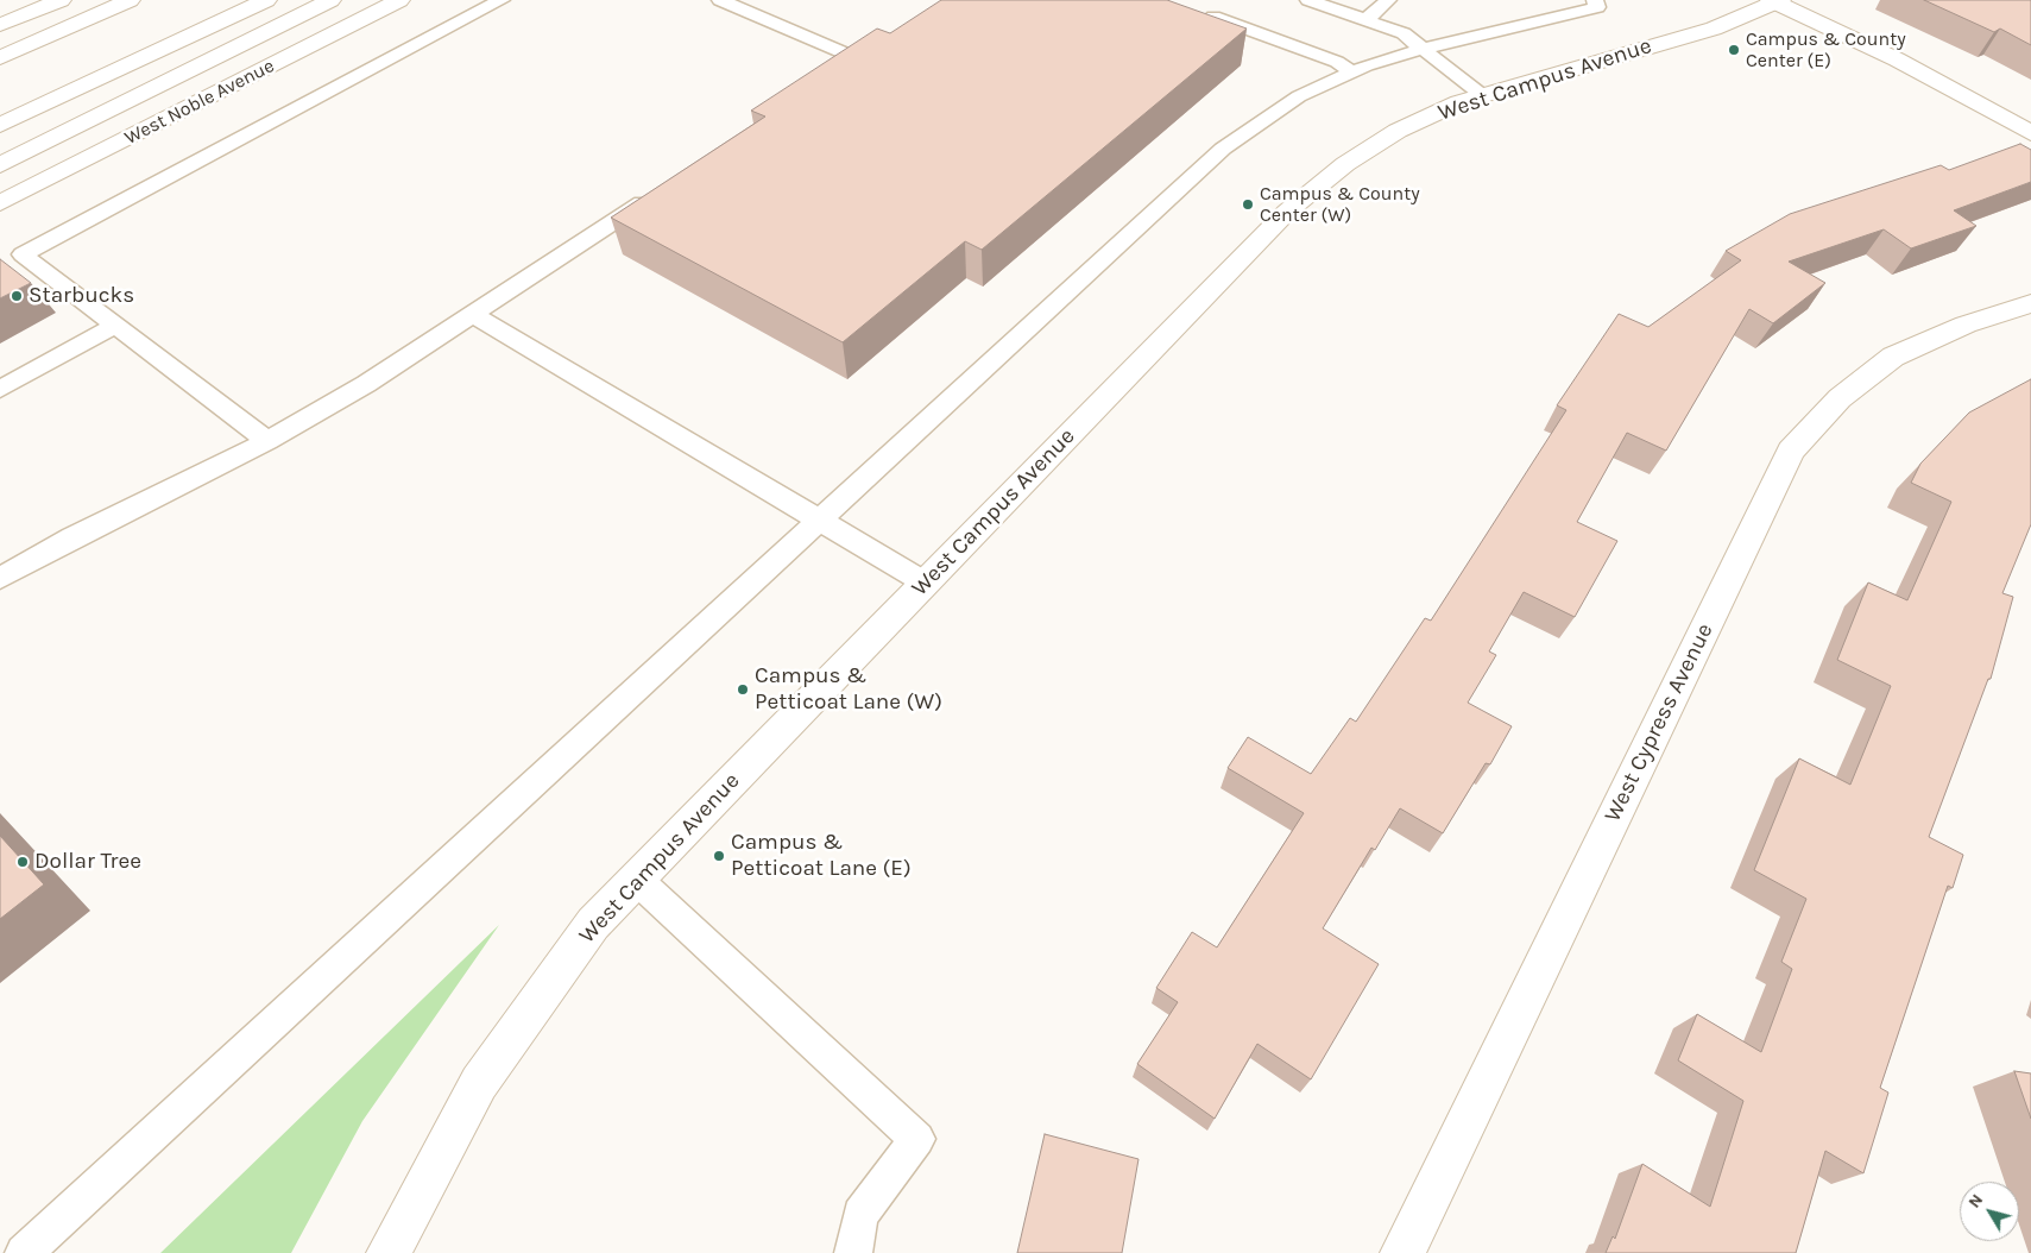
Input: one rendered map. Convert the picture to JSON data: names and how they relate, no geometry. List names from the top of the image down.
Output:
{
  "streets": {
    "main road": ["West Campus Avenue", "West Noble Avenue", "West Cypress Avenue"]
  },
  "places": [
    "Campus & County Center (E)",
    "Campus & County Center (W)",
    "Starbucks",
    "Campus & Petticoat Lane (W)",
    "Campus & Petticoat Lane (E)",
    "Dollar Tree"
  ],
  "north": "top left"
}
